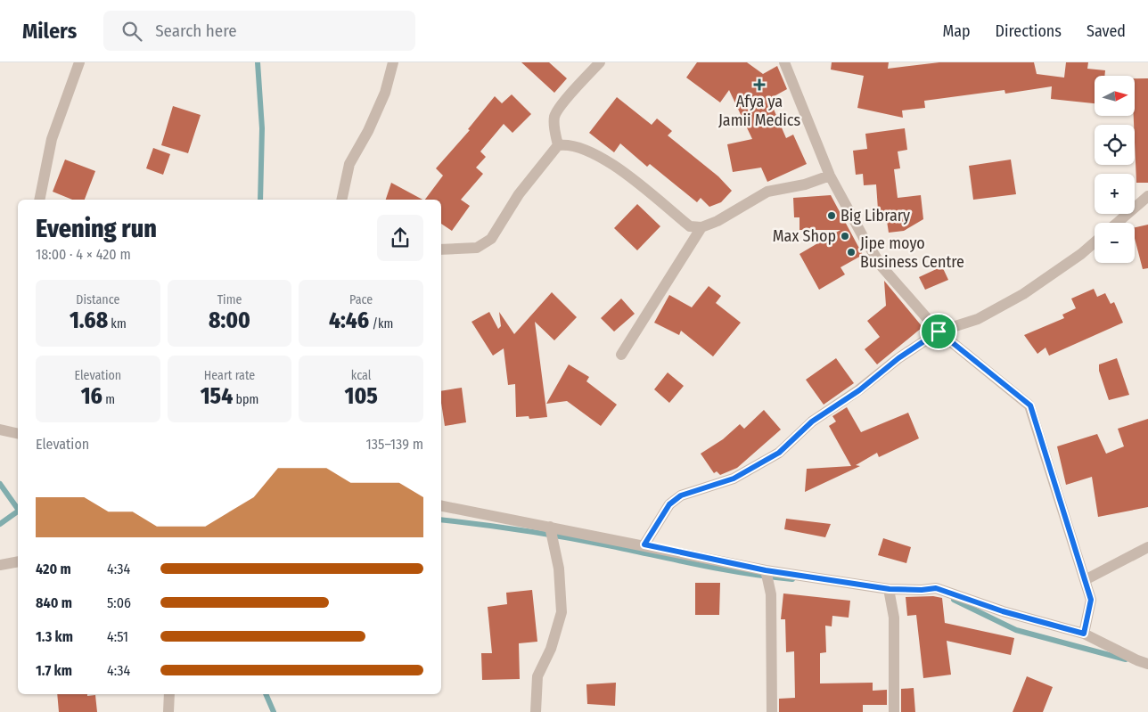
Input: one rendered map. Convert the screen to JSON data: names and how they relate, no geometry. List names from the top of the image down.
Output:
{
  "places": {
    "health": ["Afya ya Jamii Medics"],
    "other": ["Big Library", "Max Shop", "Jipe moyo Business Centre"]
  },
  "north": "right",
  "page": {
    "header": "Milers",
    "search": "Search here",
    "nav": ["Map", "Directions", "Saved"],
    "map_buttons": ["+", "−"],
    "heading": ["Evening run", "18:00 · 4 × 420 m"],
    "stats": [
      ["Distance", "1.68 km"],
      ["Time", "8:00"],
      ["Pace", "4:46 /km"],
      ["Elevation", "16 m"],
      ["Heart rate", "154 bpm"],
      ["kcal", "105"]
    ],
    "chart": ["Elevation", "135–139 m"],
    "list": [
      {
        "name": "420 m",
        "note": "4:34"
      },
      {
        "name": "840 m",
        "note": "5:06"
      },
      {
        "name": "1.3 km",
        "note": "4:51"
      },
      {
        "name": "1.7 km",
        "note": "4:34"
      }
    ]
  }
}
